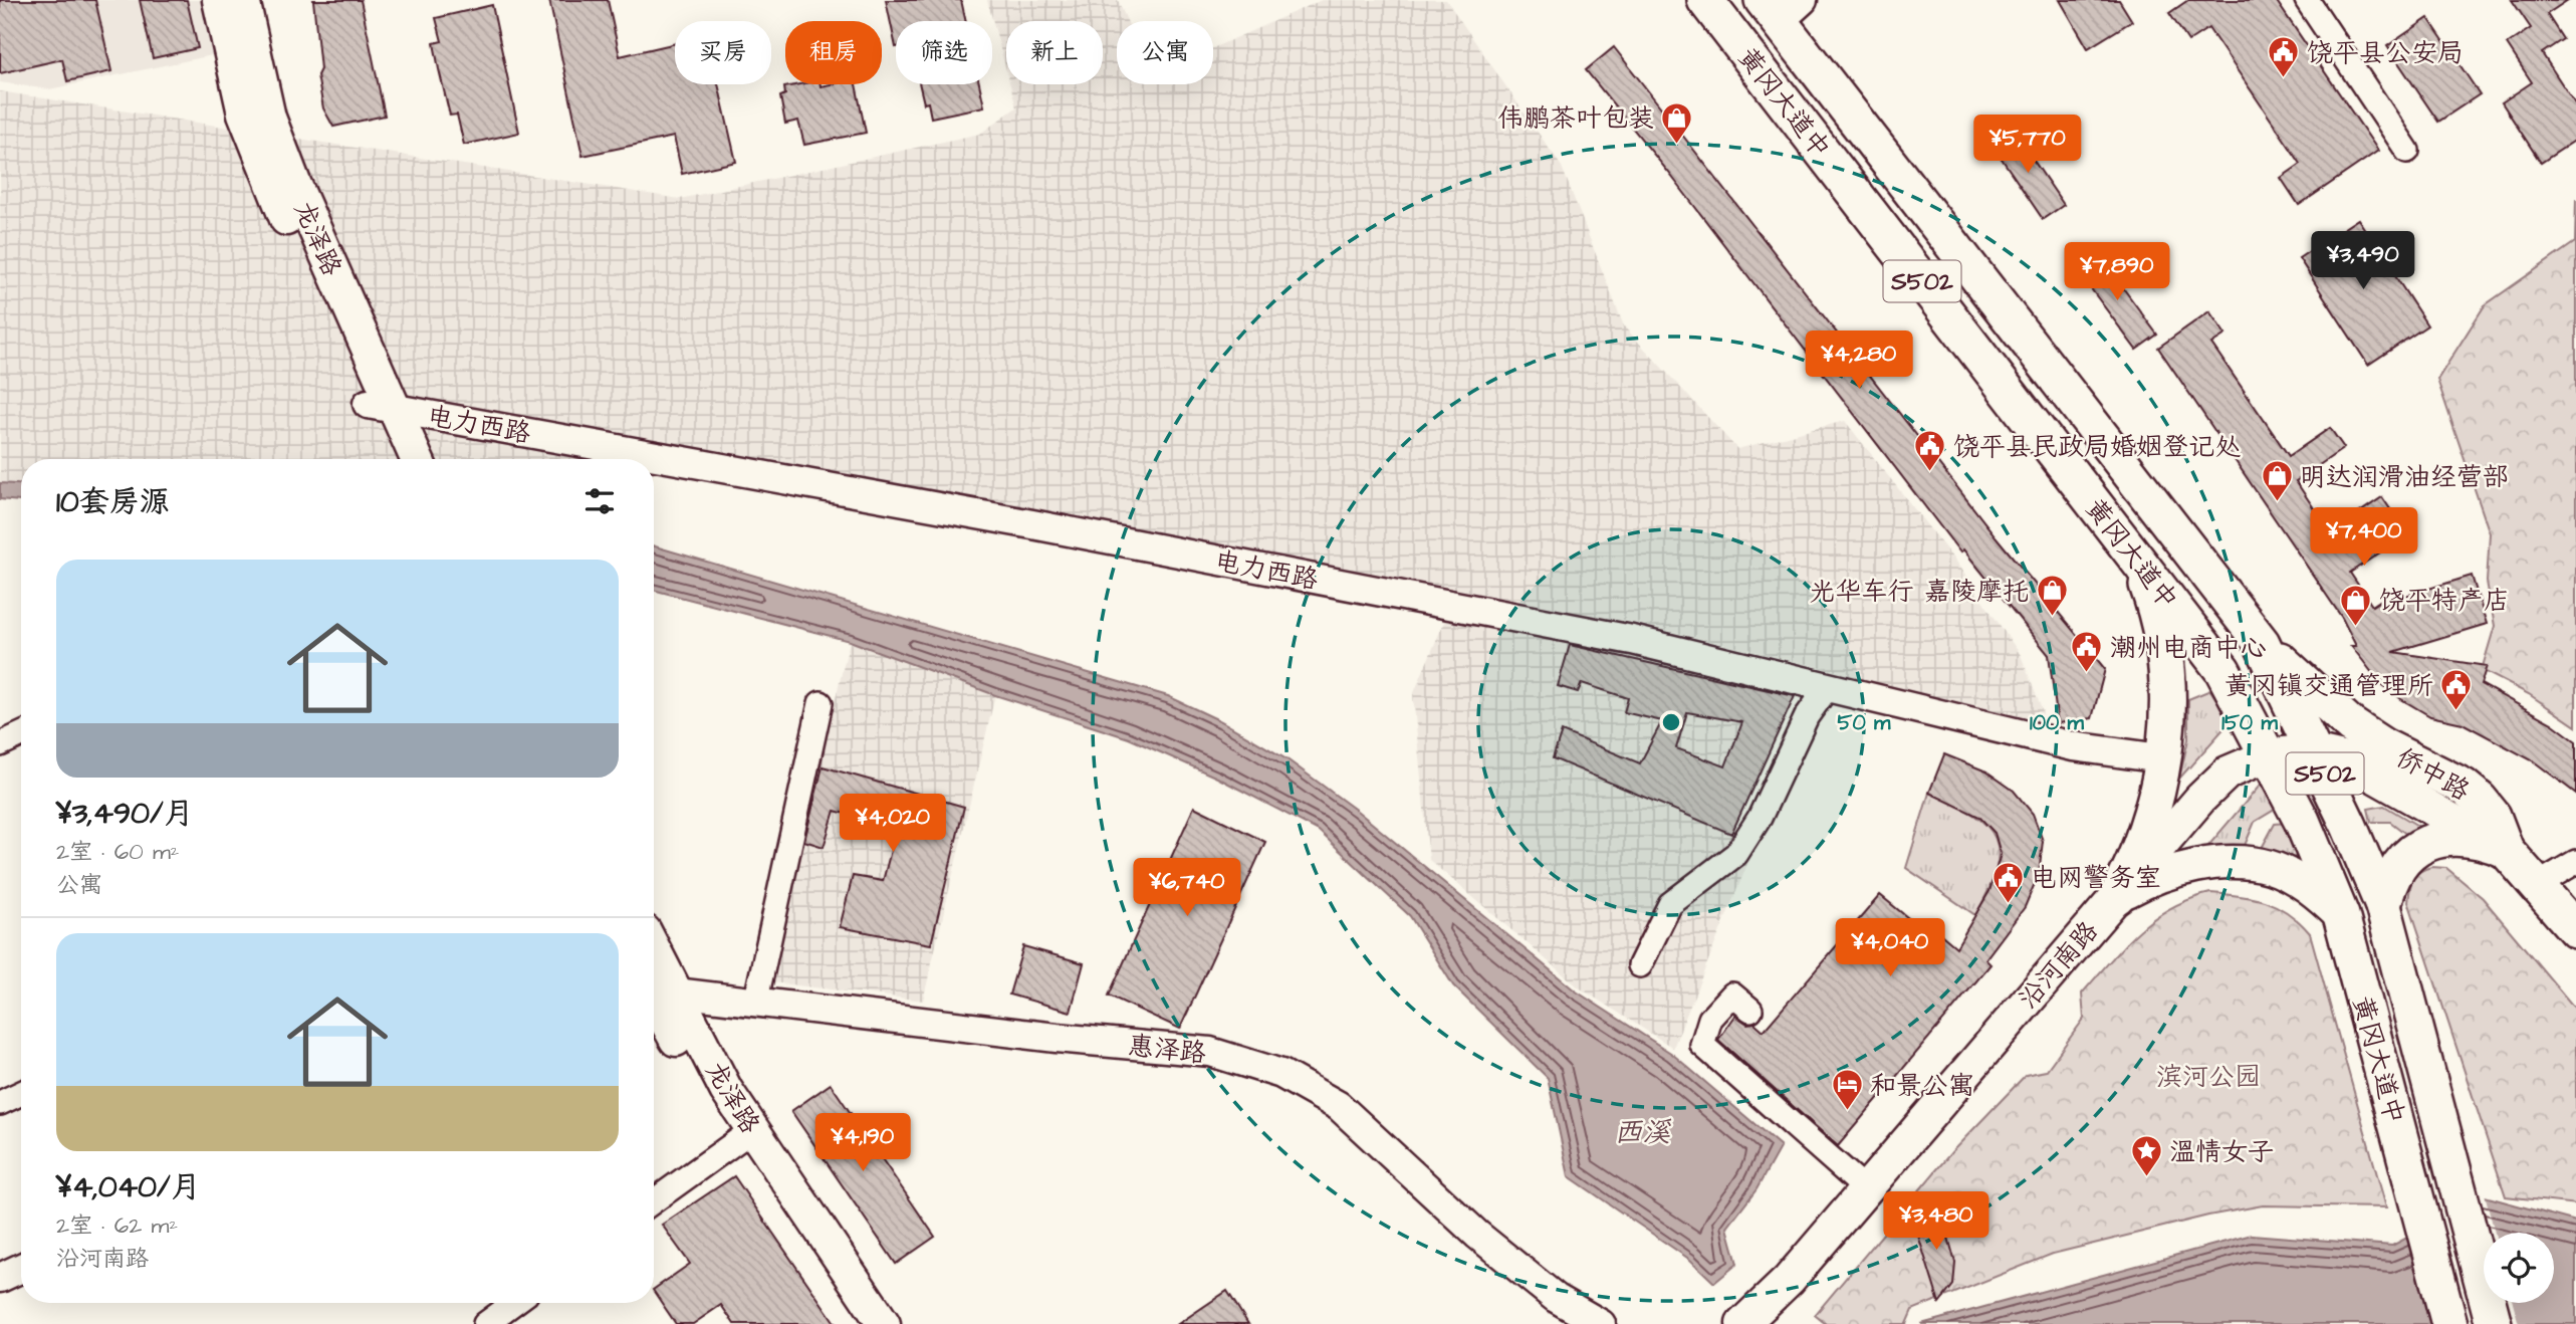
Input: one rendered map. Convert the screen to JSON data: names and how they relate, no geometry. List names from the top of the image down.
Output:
{
  "streets": {
    "main road": [
      "黄冈大道中",
      "龙泽路",
      "S502",
      "侨中路",
      "沿河南路"
    ],
    "street": ["电力西路", "惠泽路"]
  },
  "crossings": [
    ["黄冈大道中", "侨中路"],
    ["黄冈大道中", "沿河南路"],
    ["龙泽路", "电力西路"],
    ["龙泽路", "惠泽路"],
    ["侨中路", "沿河南路"]
  ],
  "water": ["西溪"],
  "parks": ["滨河公园"],
  "places": {
    "public building": [
      "饶平县公安局",
      "饶平县民政局婚姻登记处",
      "潮州电商中心",
      "黄冈镇交通管理所",
      "电网警务室"
    ],
    "shop": [
      "伟鹏茶叶包装",
      "明达润滑油经营部",
      "光华车行 嘉陵摩托",
      "饶平特产店"
    ],
    "hotel": ["和景公寓"],
    "place": ["温情女子"]
  },
  "page": {
    "chip": [
      "买房",
      "租房",
      "筛选",
      "新上",
      "公寓"
    ],
    "price": [
      "¥5,770",
      "¥3,490",
      "¥7,890",
      "¥4,280",
      "¥7,400",
      "¥4,020",
      "¥6,740",
      "¥4,040",
      "¥4,190",
      "¥3,480"
    ],
    "heading": "10套房源",
    "list": [
      {
        "name": "¥3,490/月",
        "note": "2室 · 60 m² · 公寓"
      },
      {
        "name": "¥4,040/月",
        "note": "2室 · 62 m² · 沿河南路"
      }
    ]
  },
  "rings": ["50 m", "100 m", "150 m"]
}
